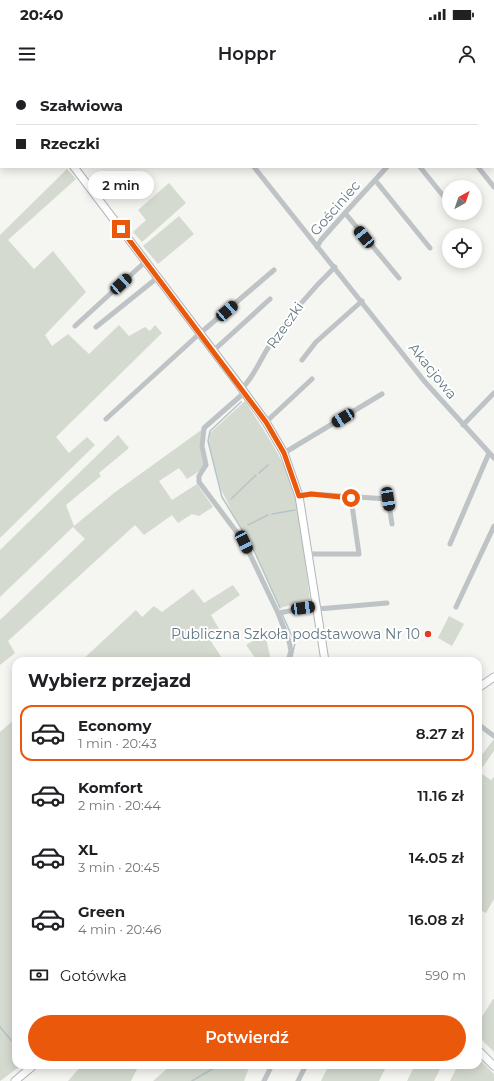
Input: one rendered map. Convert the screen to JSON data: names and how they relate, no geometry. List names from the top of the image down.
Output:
{
  "streets": {
    "street": ["Gościniec", "Rzeczki", "Akacjowa"]
  },
  "crossings": [
    ["Gościniec", "Akacjowa"],
    ["Rzeczki", "Akacjowa"]
  ],
  "places": ["Publiczna Szkoła podstawowa Nr 10"],
  "north": "top right",
  "page": {
    "status": "20:40",
    "header": "Hoppr",
    "banner": ["Szałwiowa", "Rzeczki"],
    "bubble": "2 min",
    "heading": "Wybierz przejazd",
    "list": [
      {
        "name": "Economy",
        "note": "1 min · 20:43",
        "value": "8.27 zł"
      },
      {
        "name": "Komfort",
        "note": "2 min · 20:44",
        "value": "11.16 zł"
      },
      {
        "name": "XL",
        "note": "3 min · 20:45",
        "value": "14.05 zł"
      },
      {
        "name": "Green",
        "note": "4 min · 20:46",
        "value": "16.08 zł"
      }
    ],
    "pay": ["Gotówka", "590 m"],
    "buttons": "Potwierdź"
  }
}
